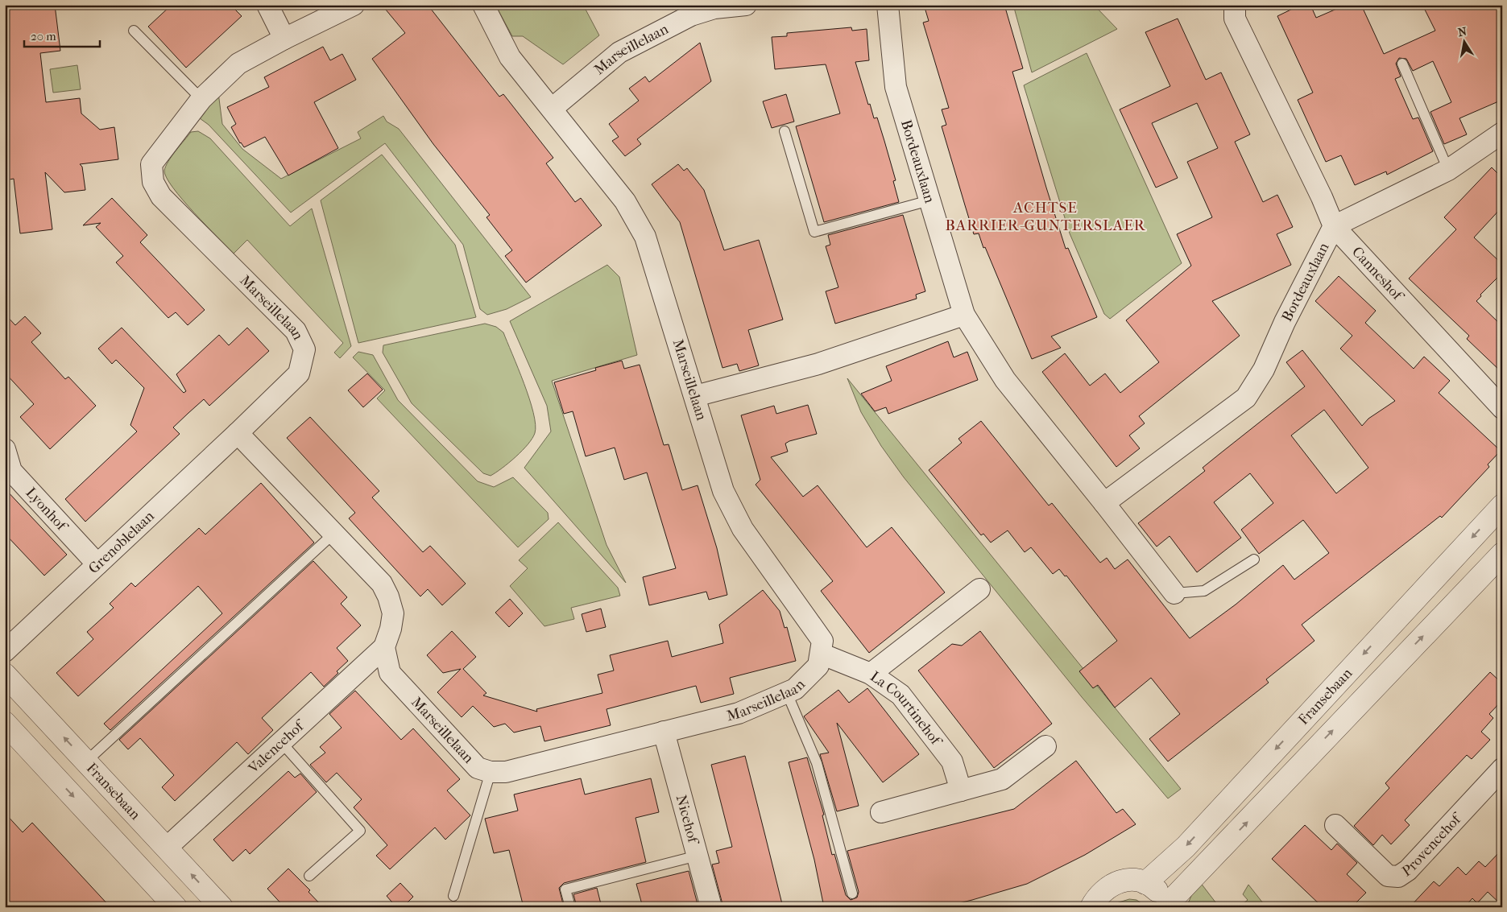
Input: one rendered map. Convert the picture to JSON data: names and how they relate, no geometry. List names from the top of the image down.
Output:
{
  "streets": {
    "street": [
      "Marseillelaan",
      "Bordeauxlaan",
      "Canneshof",
      "Lyonhof",
      "Grenoblelaan",
      "Fransebaan",
      "La Courtinehof",
      "Valencehof",
      "Nicehof",
      "Provencehof"
    ]
  },
  "crossings": [
    ["Marseillelaan", "Grenoblelaan"],
    ["Marseillelaan", "La Courtinehof"],
    ["Marseillelaan", "Valencehof"],
    ["Marseillelaan", "Nicehof"],
    ["Bordeauxlaan", "Canneshof"],
    ["Lyonhof", "Grenoblelaan"],
    ["Fransebaan", "Valencehof"]
  ],
  "districts": ["ACHTSE BARRIER-GUNTERSLAER"],
  "scale_bar": "20 m",
  "north": "top"
}
